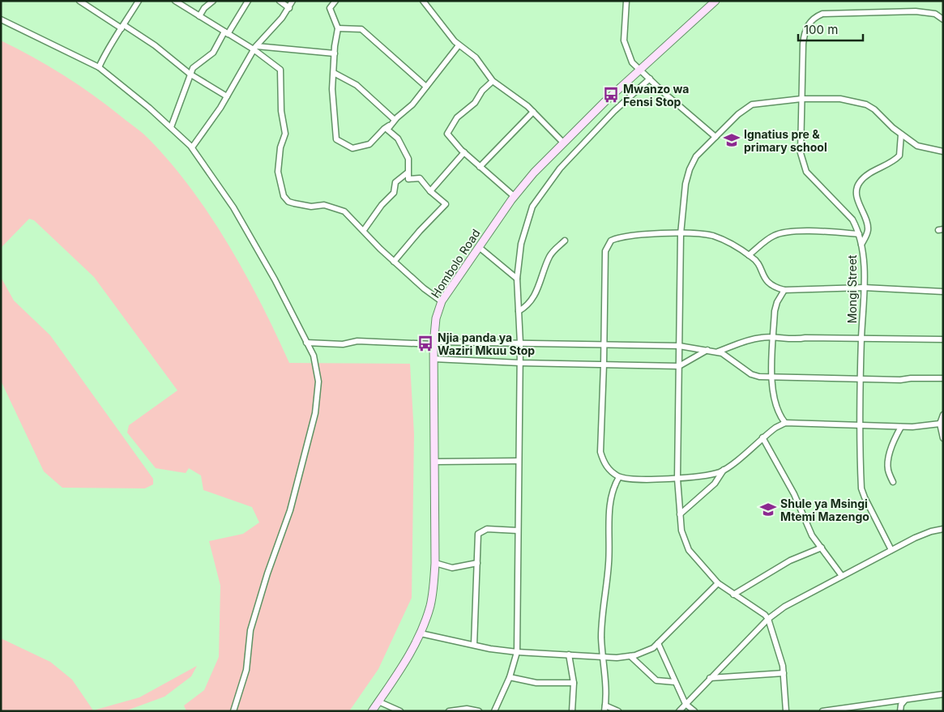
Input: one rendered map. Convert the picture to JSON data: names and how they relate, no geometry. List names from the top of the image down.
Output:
{
  "streets": {
    "street": ["Hombolo Road", "Mongi Street"]
  },
  "places": {
    "bus stop": ["Mwanzo wa Fensi Stop", "Njia panda ya Waziri Mkuu Stop"],
    "school or university": ["Ignatius pre & primary school", "Shule ya Msingi Mtemi Mazengo"]
  },
  "scale_bar": "100 m"
}
